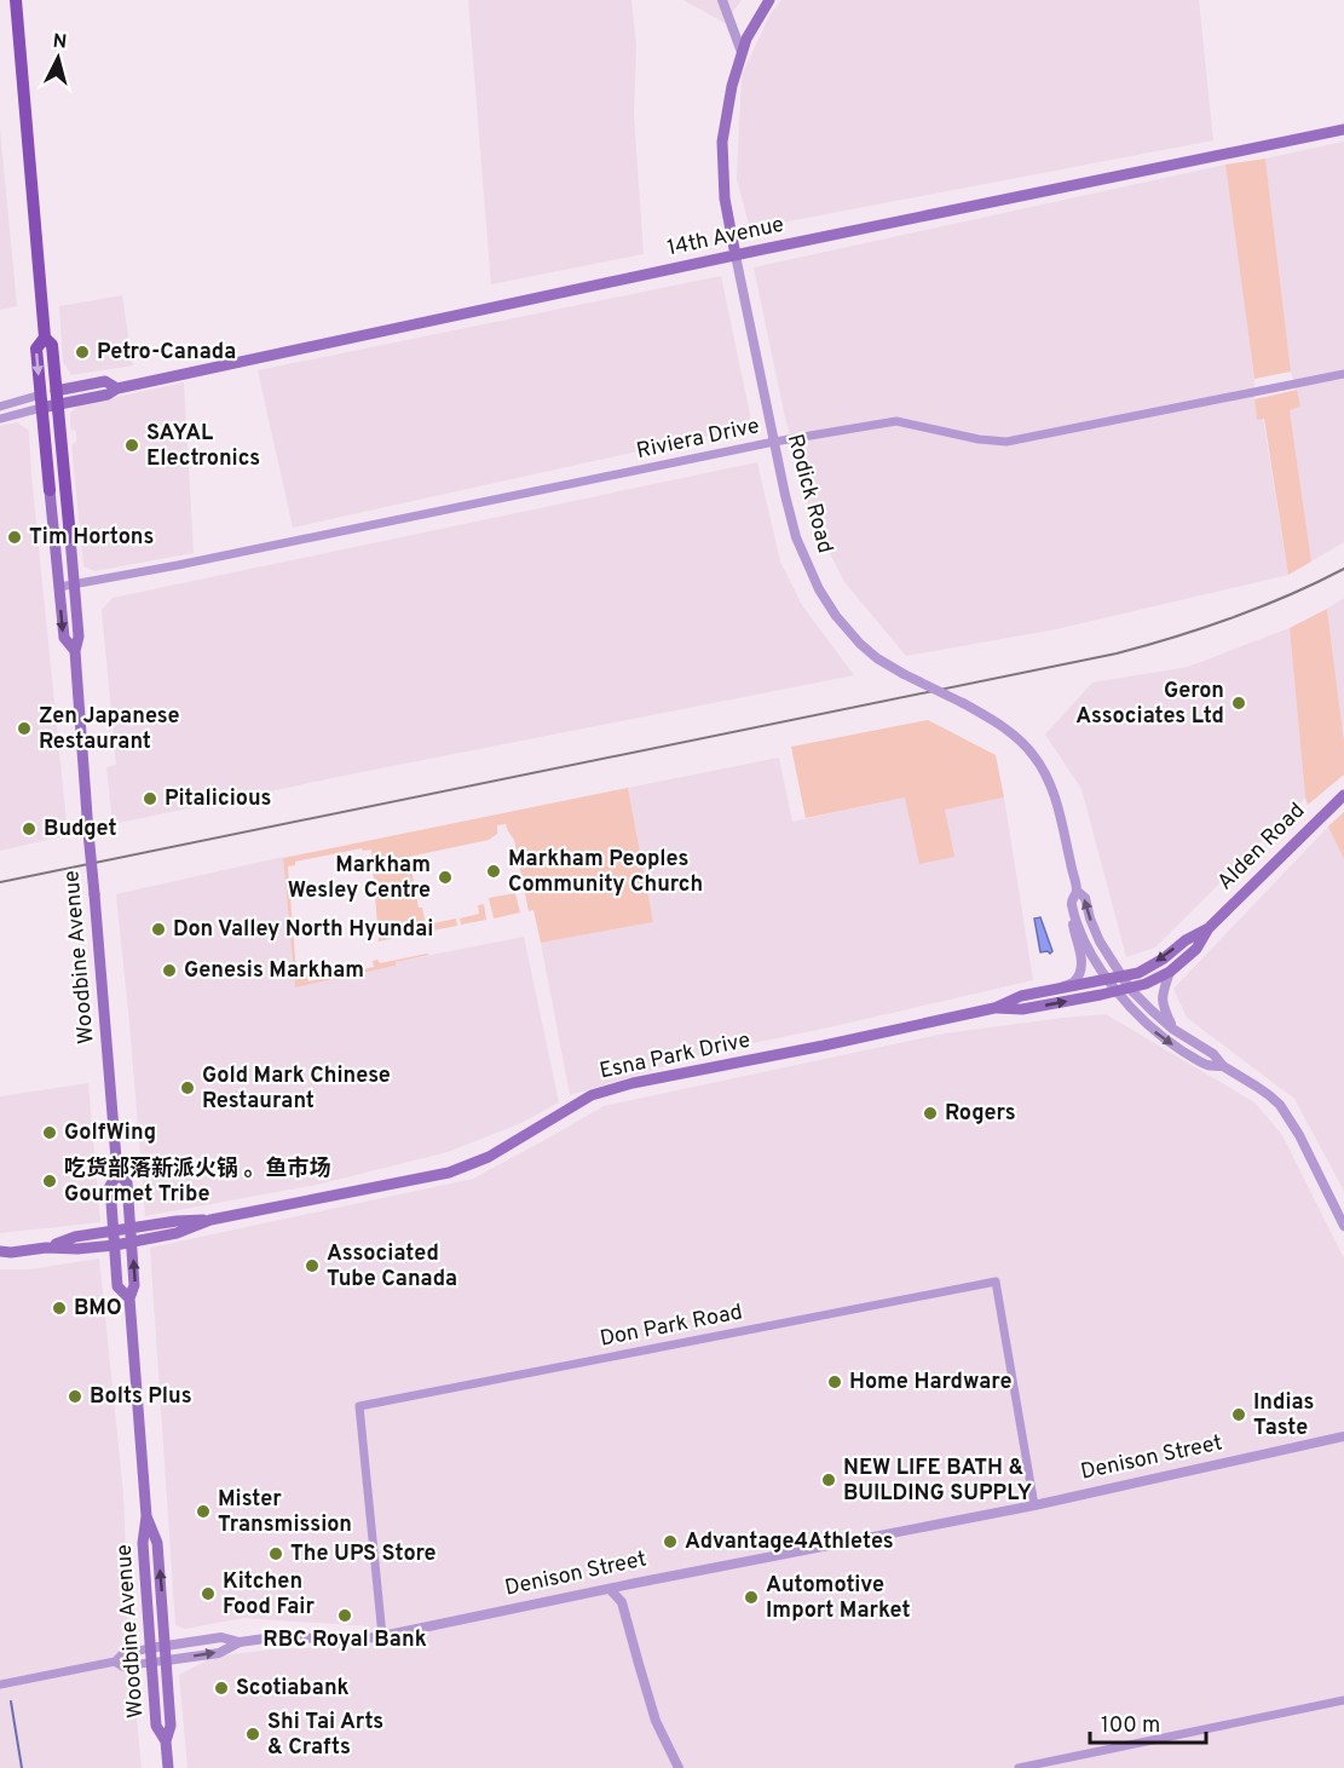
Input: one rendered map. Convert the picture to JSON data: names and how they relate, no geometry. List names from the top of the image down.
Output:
{
  "streets": {
    "main road": [
      "14th Avenue",
      "Rodick Road",
      "Alden Road",
      "Woodbine Avenue",
      "Esna Park Drive"
    ],
    "street": ["Riviera Drive", "Don Park Road", "Denison Street"]
  },
  "crossings": [
    ["14th Avenue", "Rodick Road"],
    ["14th Avenue", "Woodbine Avenue"],
    ["Riviera Drive", "Rodick Road"],
    ["Riviera Drive", "Woodbine Avenue"],
    ["Rodick Road", "Alden Road"],
    ["Rodick Road", "Esna Park Drive"],
    ["Alden Road", "Esna Park Drive"],
    ["Woodbine Avenue", "Esna Park Drive"],
    ["Woodbine Avenue", "Denison Street"],
    ["Don Park Road", "Denison Street"]
  ],
  "places": [
    "Petro-Canada",
    "SAYAL Electronics",
    "Tim Hortons",
    "Geron Associates Ltd",
    "Zen Japanese Restaurant",
    "Pitalicious",
    "Budget",
    "Markham Peoples Community Church",
    "Markham Wesley Centre",
    "Don Valley North Hyundai",
    "Genesis Markham",
    "Gold Mark Chinese Restaurant",
    "Rogers",
    "GolfWing",
    "吃货部落新派火锅 。鱼市场 Gourmet Tribe",
    "Associated Tube Canada",
    "BMO",
    "Home Hardware",
    "Bolts Plus",
    "Indias Taste",
    "NEW LIFE BATH & BUILDING SUPPLY",
    "Mister Transmission",
    "Advantage4Athletes",
    "The UPS Store",
    "Kitchen Food Fair",
    "Automotive Import Market",
    "RBC Royal Bank",
    "Scotiabank",
    "Shi Tai Arts & Crafts"
  ],
  "scale_bar": "100 m",
  "north": "top"
}
